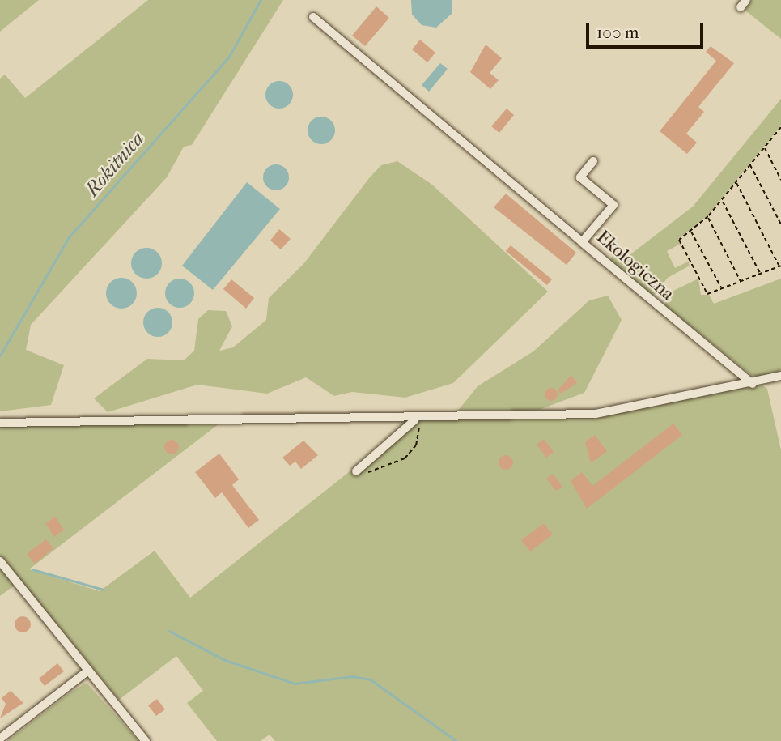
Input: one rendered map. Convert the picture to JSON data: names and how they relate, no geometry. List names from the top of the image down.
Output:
{
  "streets": {
    "street": ["Ekologiczna"]
  },
  "water": ["Rokitnica"],
  "scale_bar": "100 m"
}
